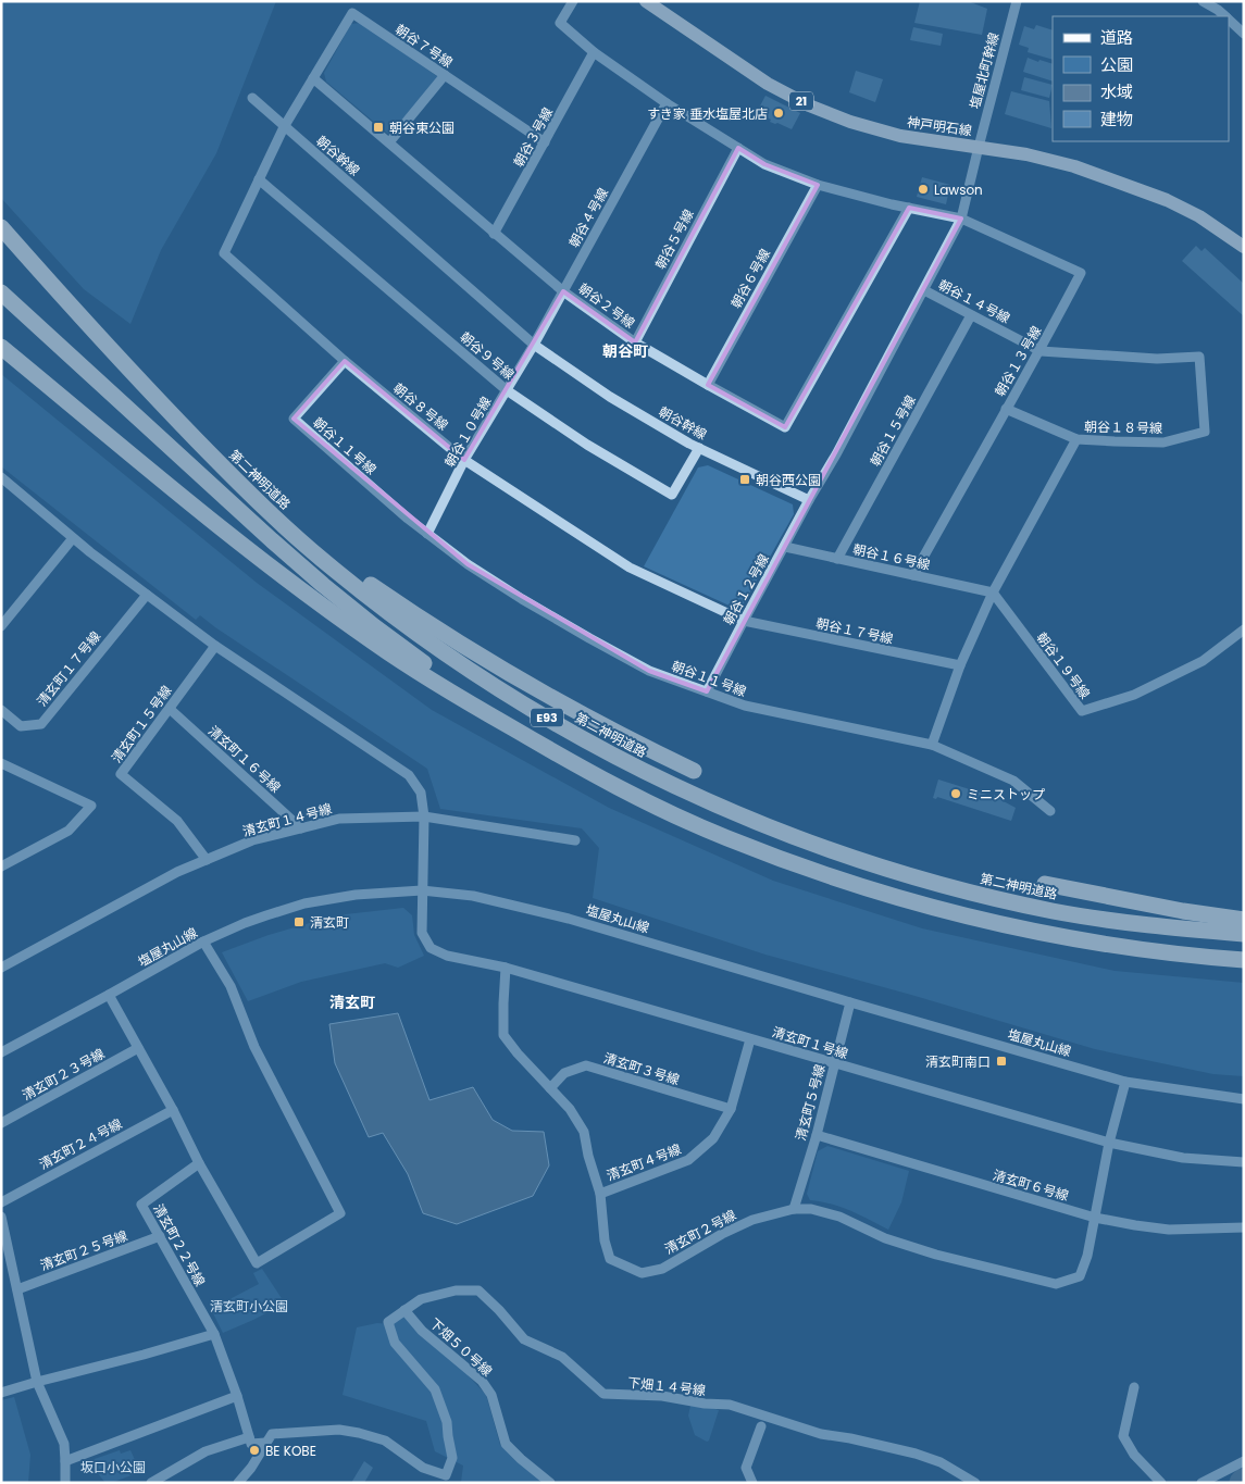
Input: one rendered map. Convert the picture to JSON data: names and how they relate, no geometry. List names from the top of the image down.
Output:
{
  "streets": {
    "highway": ["第二神明道路", "E93"],
    "main road": ["21", "神戸明石線"],
    "street": [
      "朝谷７号線",
      "塩屋北町幹線",
      "朝谷３号線",
      "朝谷幹線",
      "朝谷４号線",
      "朝谷５号線",
      "朝谷６号線",
      "朝谷１４号線",
      "朝谷２号線",
      "朝谷９号線",
      "朝谷１３号線",
      "朝谷８号線",
      "朝谷１８号線",
      "朝谷１５号線",
      "朝谷１０号線",
      "朝谷１１号線",
      "朝谷１６号線",
      "朝谷１２号線",
      "朝谷１７号線",
      "朝谷１９号線",
      "清玄町１７号線",
      "清玄町１５号線",
      "清玄町１６号線",
      "清玄町１４号線",
      "塩屋丸山線",
      "清玄町１号線",
      "清玄町３号線",
      "清玄町２３号線",
      "清玄町５号線",
      "清玄町２４号線",
      "清玄町４号線",
      "清玄町６号線",
      "清玄町２号線",
      "清玄町２２号線",
      "清玄町２５号線",
      "下畑５０号線",
      "下畑１４号線"
    ]
  },
  "crossings": [
    ["朝谷７号線", "朝谷３号線"],
    ["朝谷７号線", "朝谷２号線"],
    ["朝谷７号線", "朝谷８号線"],
    ["塩屋北町幹線", "神戸明石線"],
    ["朝谷３号線", "朝谷２号線"],
    ["朝谷幹線", "朝谷４号線"],
    ["朝谷幹線", "朝谷９号線"],
    ["朝谷幹線", "朝谷８号線"],
    ["朝谷幹線", "朝谷１０号線"],
    ["朝谷幹線", "朝谷１２号線"],
    ["朝谷４号線", "朝谷２号線"],
    ["朝谷４号線", "朝谷１０号線"],
    ["朝谷５号線", "朝谷２号線"],
    ["朝谷６号線", "朝谷２号線"],
    ["朝谷１４号線", "朝谷１３号線"],
    ["朝谷１４号線", "朝谷１８号線"],
    ["朝谷１４号線", "朝谷１５号線"],
    ["朝谷２号線", "朝谷８号線"],
    ["朝谷９号線", "朝谷８号線"],
    ["朝谷９号線", "朝谷１０号線"],
    ["朝谷１３号線", "朝谷１８号線"],
    ["朝谷１３号線", "朝谷１６号線"],
    ["朝谷８号線", "朝谷１０号線"],
    ["朝谷８号線", "朝谷１１号線"],
    ["朝谷８号線", "朝谷１２号線"],
    ["朝谷８号線", "朝谷１７号線"],
    ["朝谷１５号線", "朝谷１６号線"],
    ["朝谷１０号線", "朝谷１１号線"],
    ["朝谷１１号線", "朝谷１２号線"],
    ["朝谷１６号線", "朝谷１２号線"],
    ["朝谷１６号線", "朝谷１９号線"],
    ["朝谷１２号線", "朝谷１７号線"],
    ["清玄町１７号線", "清玄町１号線"],
    ["清玄町１５号線", "清玄町１６号線"],
    ["清玄町１５号線", "清玄町１４号線"],
    ["清玄町１５号線", "清玄町１号線"],
    ["清玄町１６号線", "清玄町１４号線"],
    ["清玄町１４号線", "清玄町１号線"],
    ["塩屋丸山線", "清玄町１号線"],
    ["塩屋丸山線", "清玄町５号線"],
    ["塩屋丸山線", "清玄町２号線"],
    ["清玄町１号線", "清玄町５号線"],
    ["清玄町１号線", "清玄町４号線"],
    ["清玄町１号線", "清玄町２号線"],
    ["清玄町３号線", "清玄町４号線"],
    ["清玄町３号線", "清玄町２号線"],
    ["清玄町５号線", "清玄町６号線"],
    ["清玄町５号線", "清玄町２号線"],
    ["清玄町４号線", "清玄町２号線"],
    ["清玄町６号線", "清玄町２号線"],
    ["清玄町２２号線", "清玄町２５号線"],
    ["下畑５０号線", "下畑１４号線"]
  ],
  "districts": ["朝谷町", "清玄町"],
  "parks": ["清玄町小公園", "坂口小公園"],
  "places": {
    "other": [
      "すき家 垂水塩屋北店",
      "Lawson",
      "ミニストップ",
      "BE KOBE"
    ],
    "transit": [
      "朝谷東公園",
      "朝谷西公園",
      "清玄町",
      "清玄町南口"
    ]
  },
  "legend": [
    "道路",
    "公園",
    "水域",
    "建物"
  ]
}
